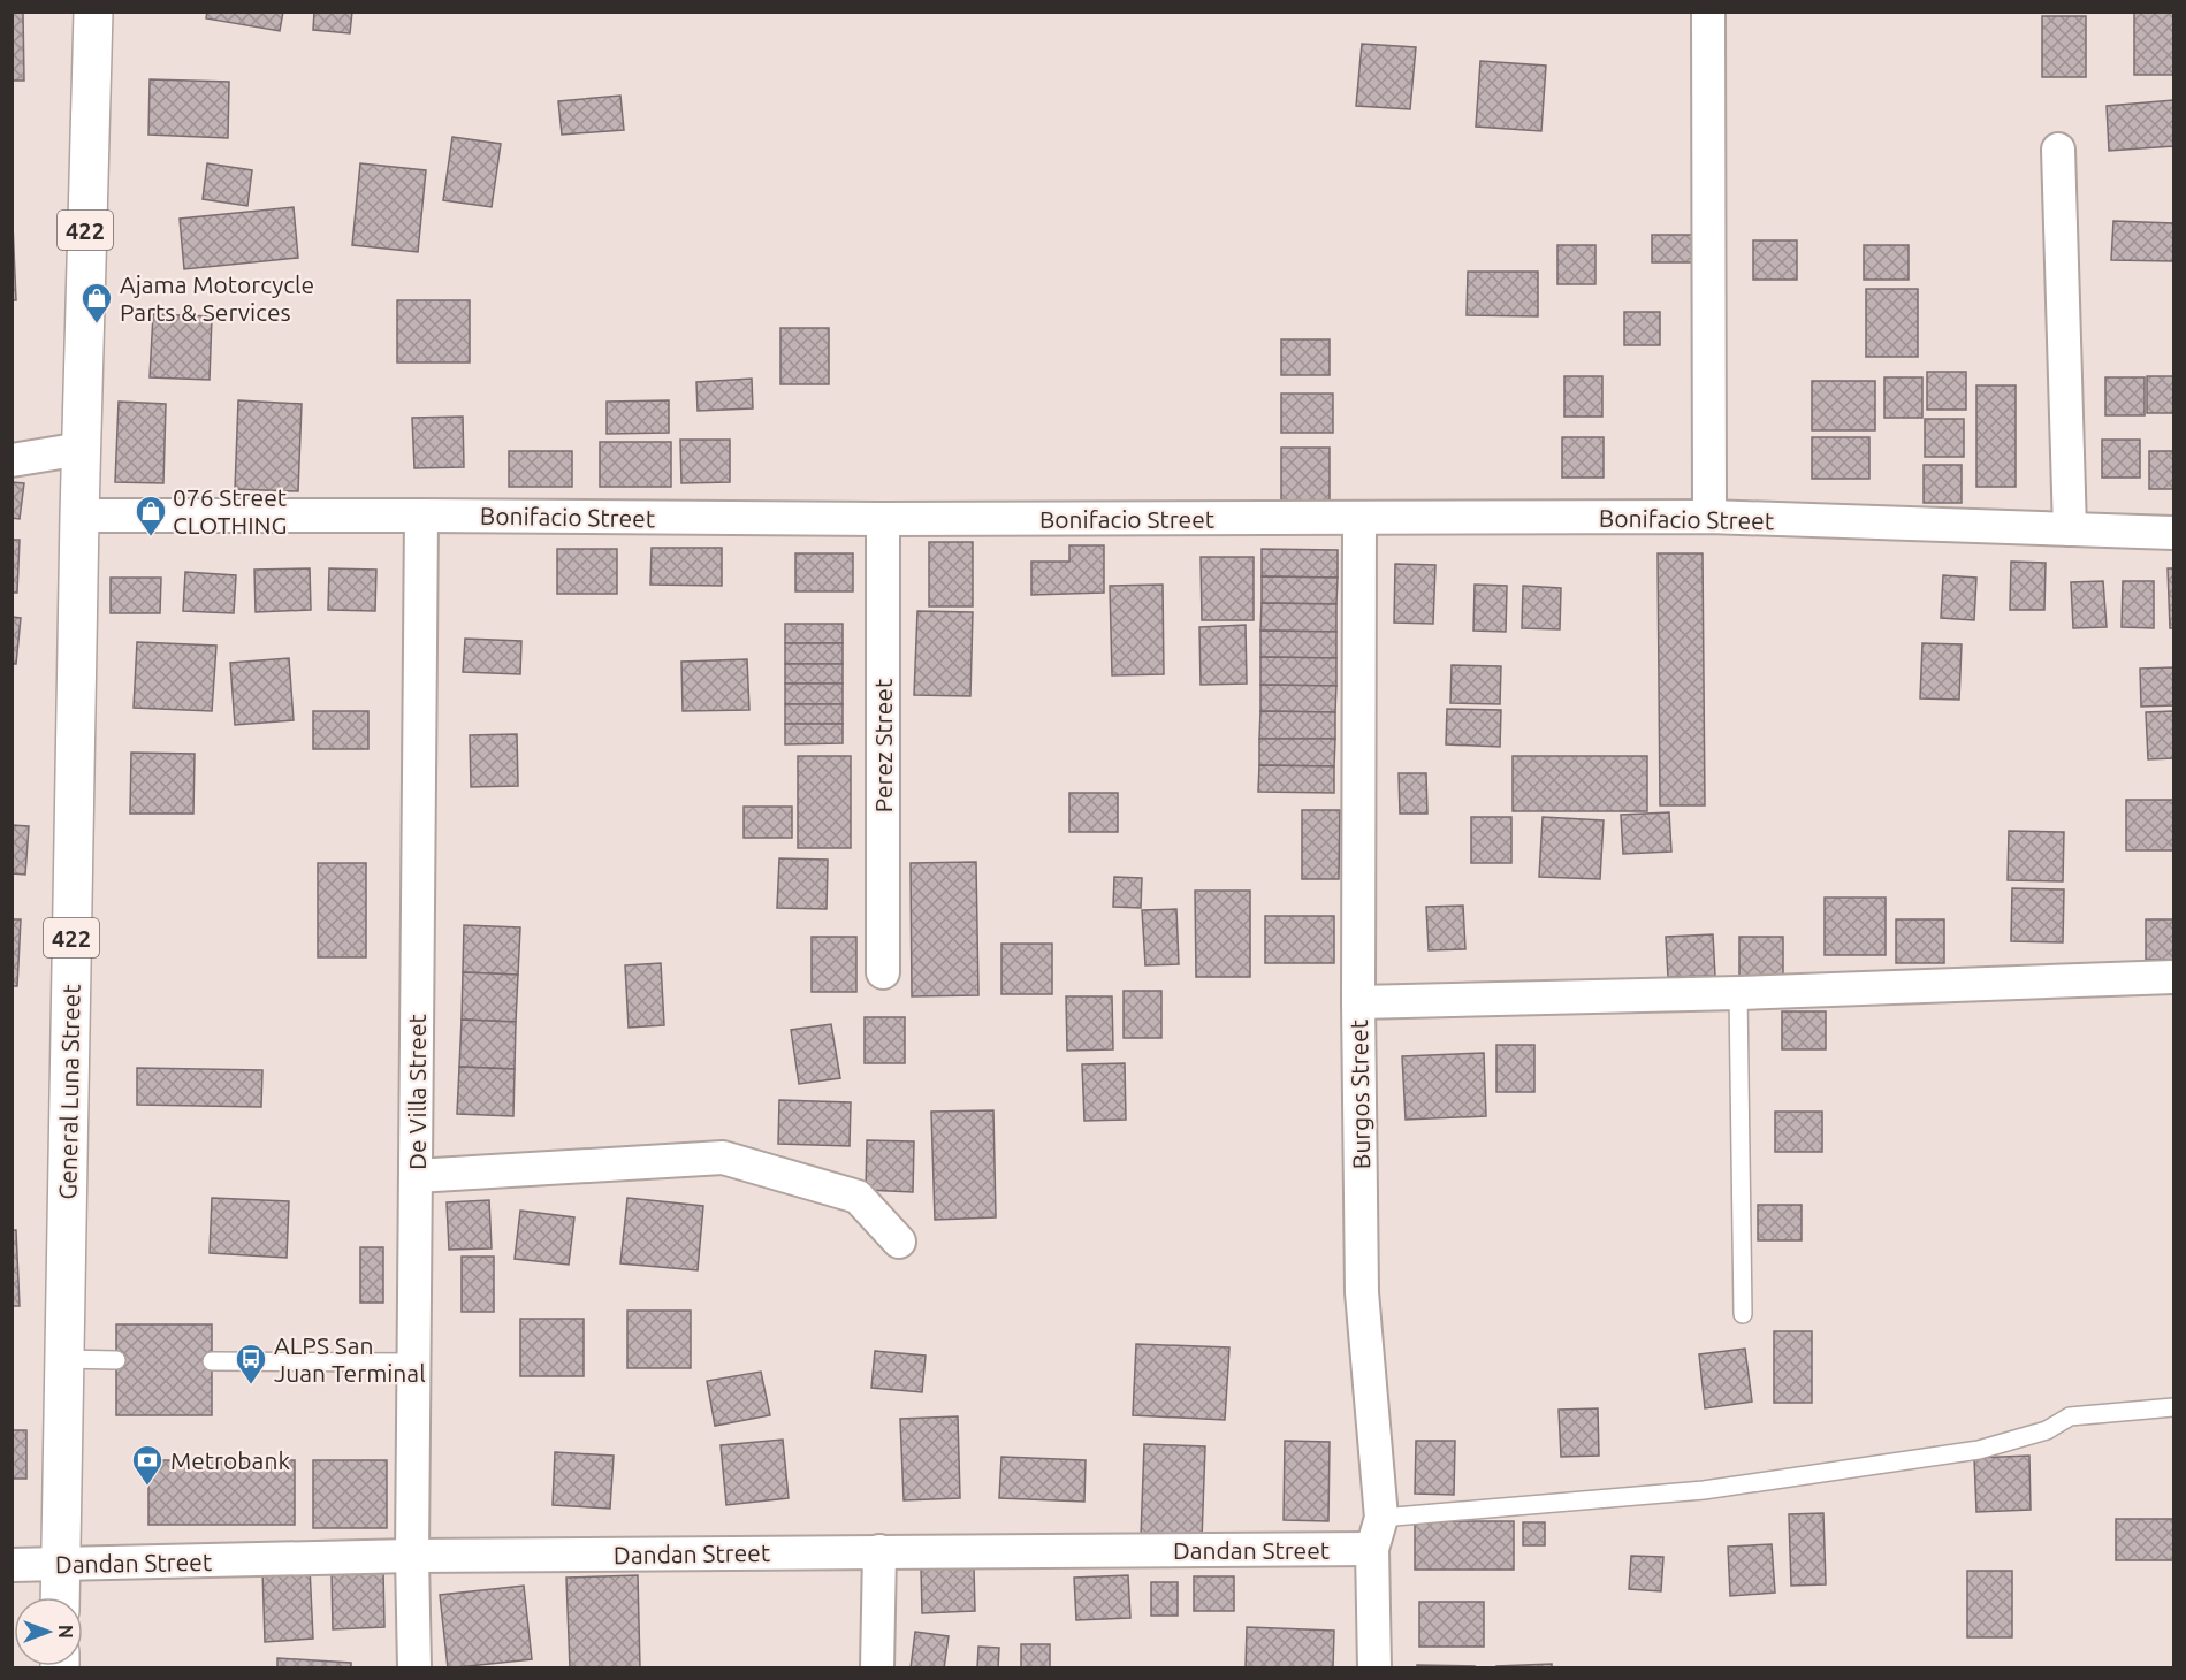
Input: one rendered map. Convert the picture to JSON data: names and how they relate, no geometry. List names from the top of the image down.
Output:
{
  "streets": {
    "main road": ["422", "General Luna Street"],
    "street": [
      "Bonifacio Street",
      "Perez Street",
      "De Villa Street",
      "Burgos Street",
      "Dandan Street"
    ]
  },
  "crossings": [
    ["422", "General Luna Street"],
    ["Bonifacio Street", "Perez Street"],
    ["Bonifacio Street", "General Luna Street"],
    ["Bonifacio Street", "De Villa Street"],
    ["Bonifacio Street", "Burgos Street"],
    ["General Luna Street", "Dandan Street"],
    ["De Villa Street", "Dandan Street"],
    ["Burgos Street", "Dandan Street"]
  ],
  "places": {
    "shop": ["Ajama Motorcycle Parts & Services", "076 Street CLOTHING"],
    "bus stop": ["ALPS San Juan Terminal"],
    "bank": ["Metrobank"]
  },
  "north": "right"
}
